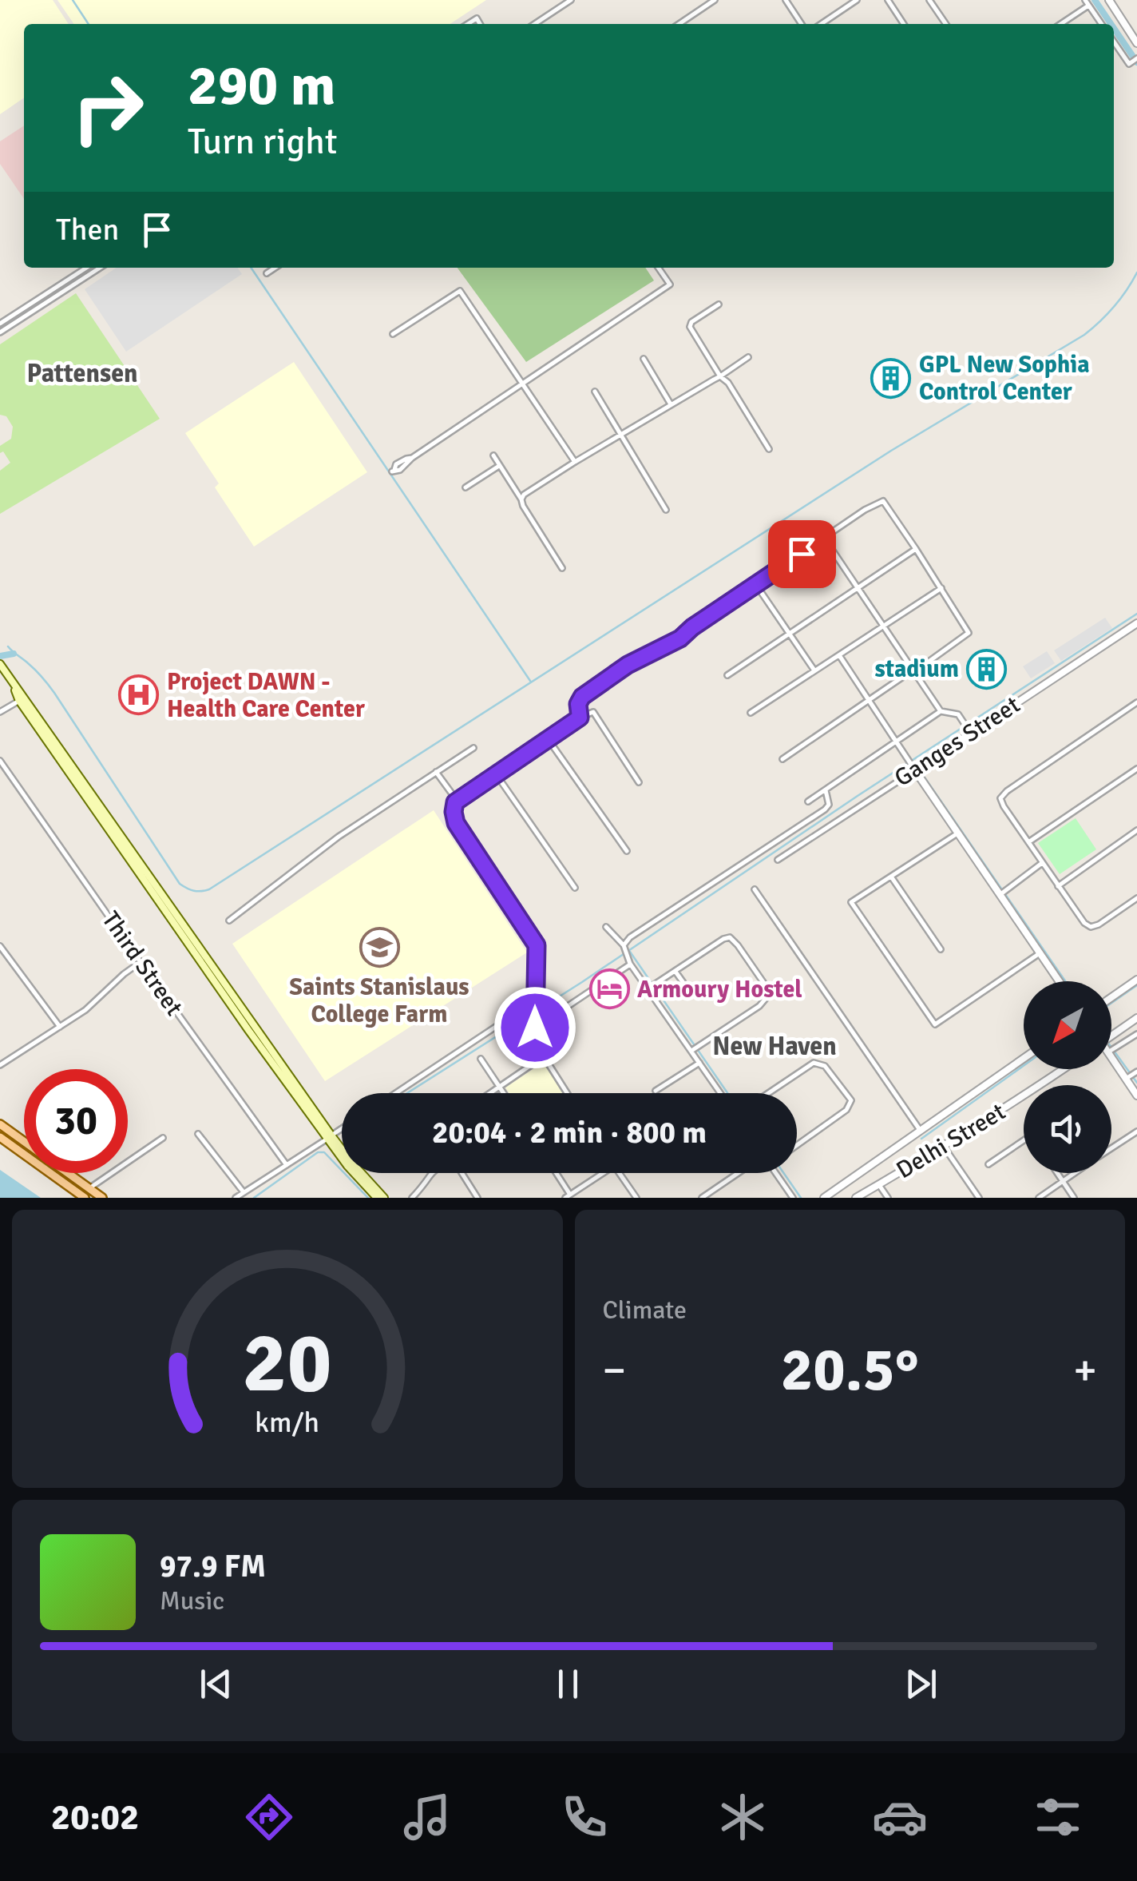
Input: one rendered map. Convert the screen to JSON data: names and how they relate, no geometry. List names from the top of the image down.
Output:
{
  "streets": {
    "street": ["Ganges Street", "Third Street", "Delhi Street"]
  },
  "districts": ["Pattensen", "New Haven"],
  "places": {
    "building": ["GPL New Sophia Control Center", "stadium"],
    "hospital": ["Project DAWN - Health Care Center"],
    "school or university": ["Saints Stanislaus College Farm"],
    "hotel": ["Armoury Hostel"]
  },
  "north": "bottom left",
  "page": {
    "turn": ["290 m", "Turn right"],
    "then": "Then",
    "limit": "30",
    "trip": "20:04 · 2 min · 800 m",
    "tile": "Climate",
    "heat": ["−", "20.5°", "+"],
    "song": ["97.9 FM", "Music"],
    "tabs": "20:02",
    "gauge": ["20", "km/h"]
  }
}
